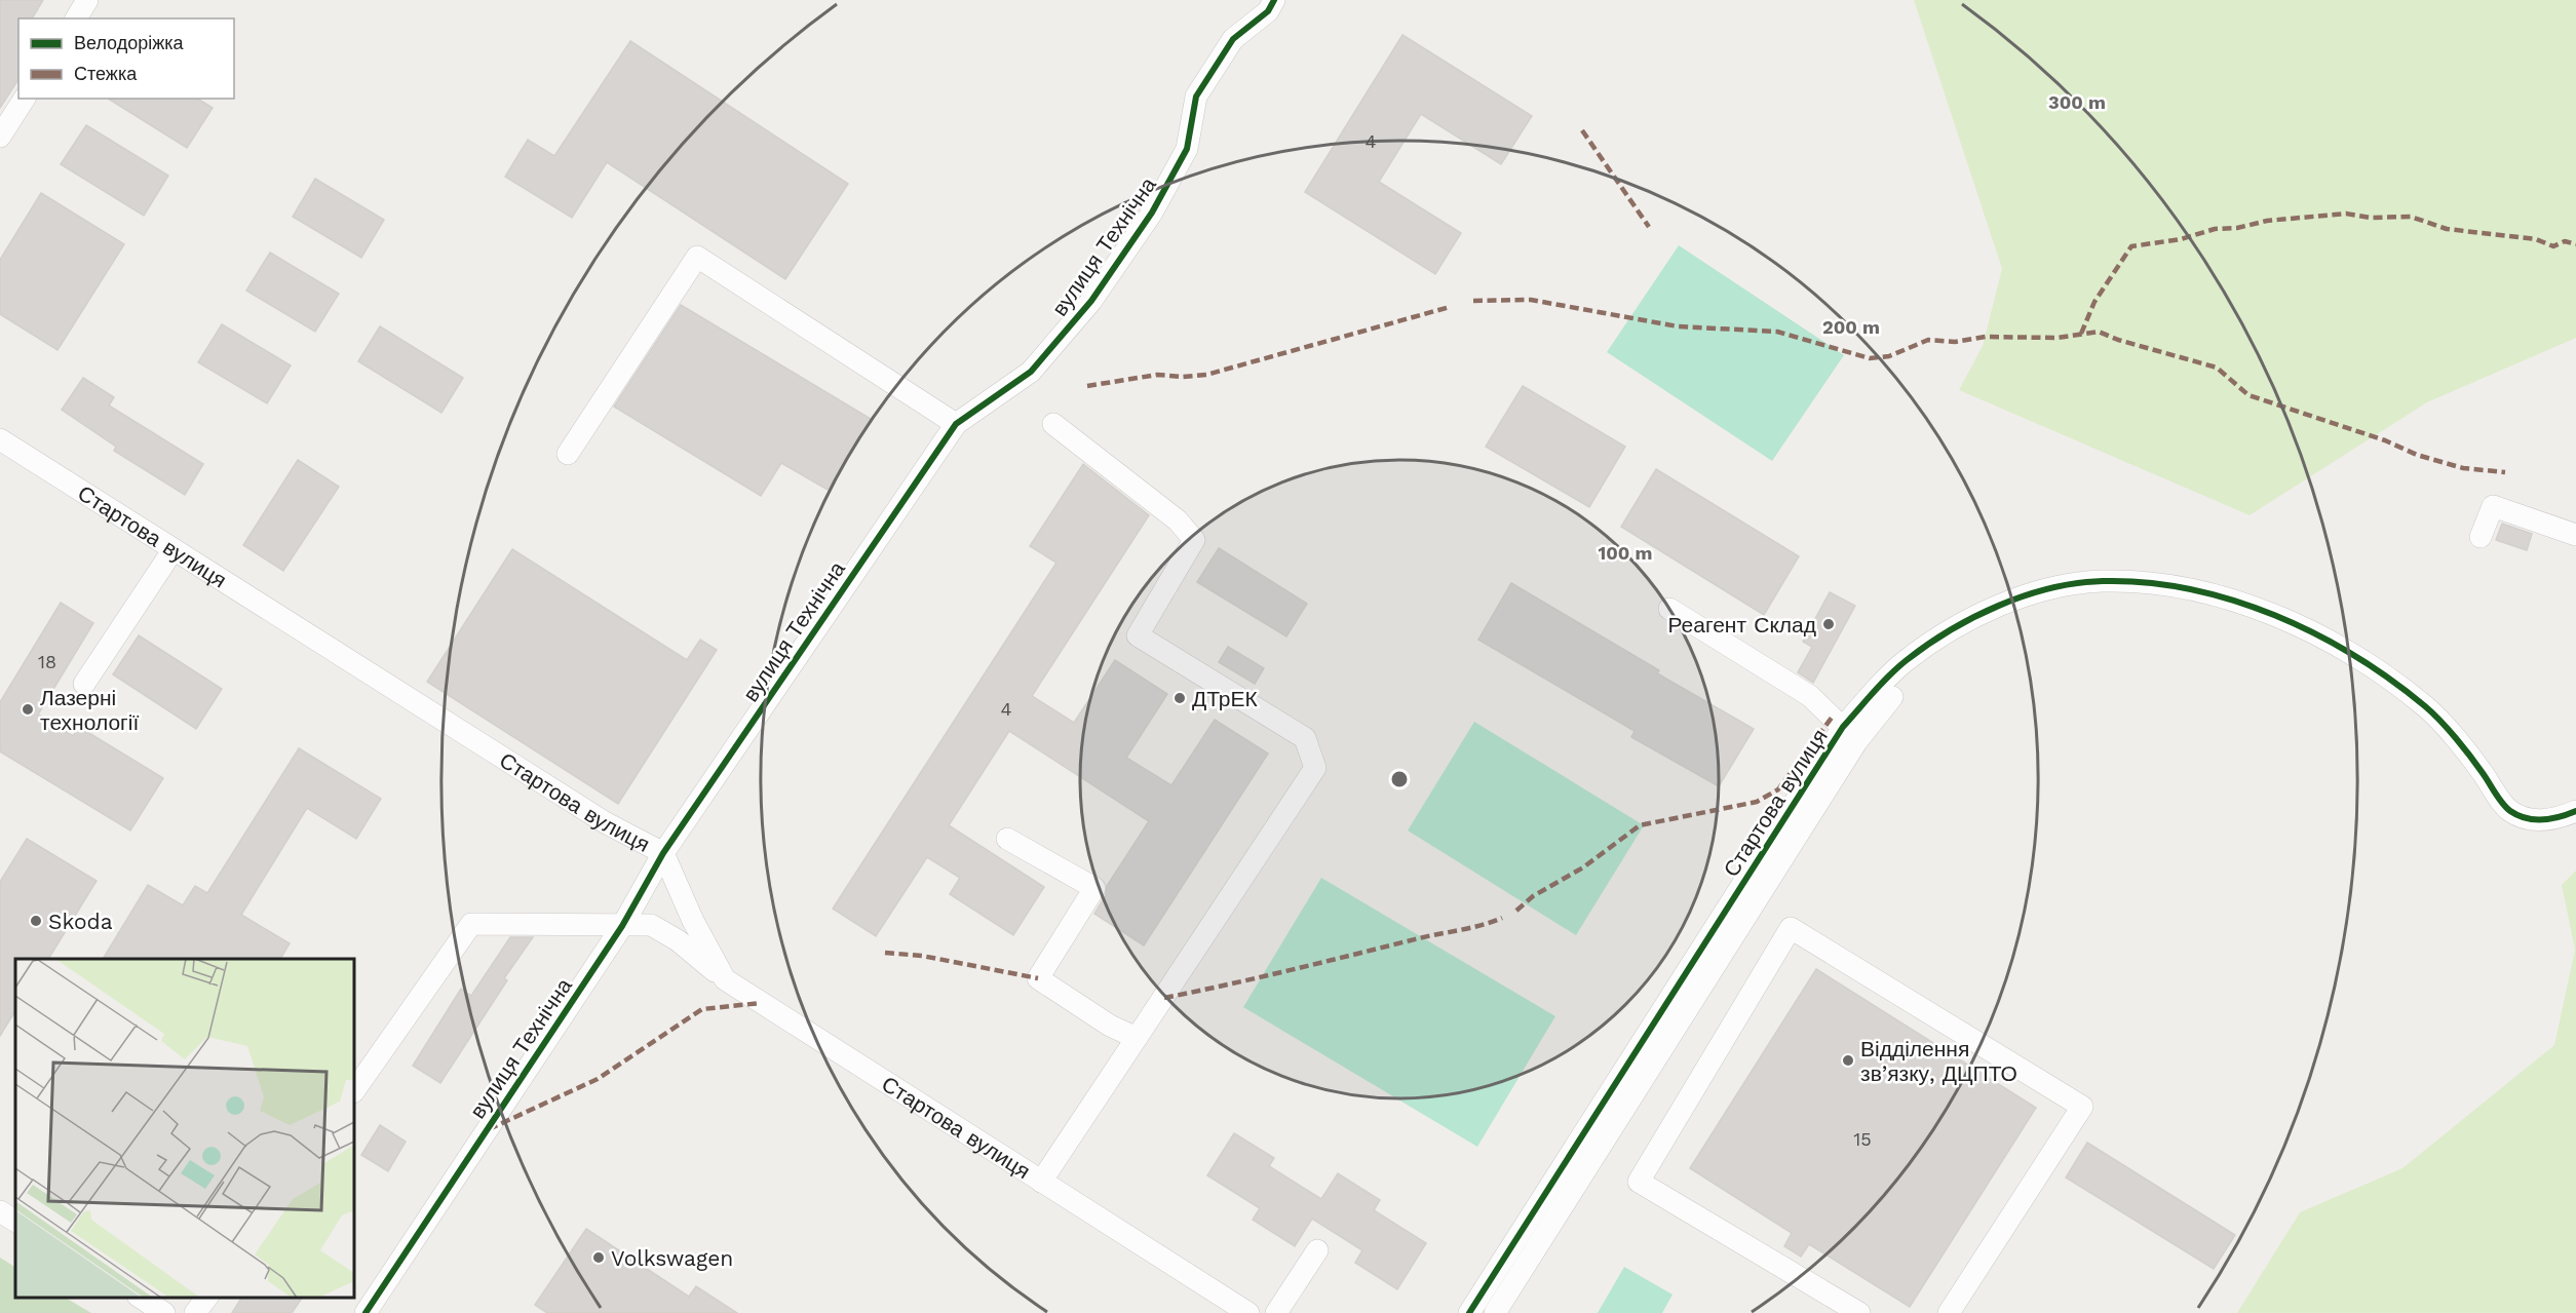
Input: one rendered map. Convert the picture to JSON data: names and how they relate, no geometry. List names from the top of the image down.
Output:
{
  "streets": {
    "street": ["вулиця Технічна", "Стартова вулиця"]
  },
  "crossings": [
    ["вулиця Технічна", "Стартова вулиця"]
  ],
  "places": [
    "Реагент Склад",
    "ДТрЕК",
    "Лазерні технології",
    "Skoda",
    "Відділення зв’язку, ДЦПТО",
    "Volkswagen"
  ],
  "house_numbers": [
    "4",
    "18",
    "4",
    "15"
  ],
  "legend": ["Велодоріжка", "Стежка"],
  "rings": ["300 m", "200 m", "100 m"]
}
